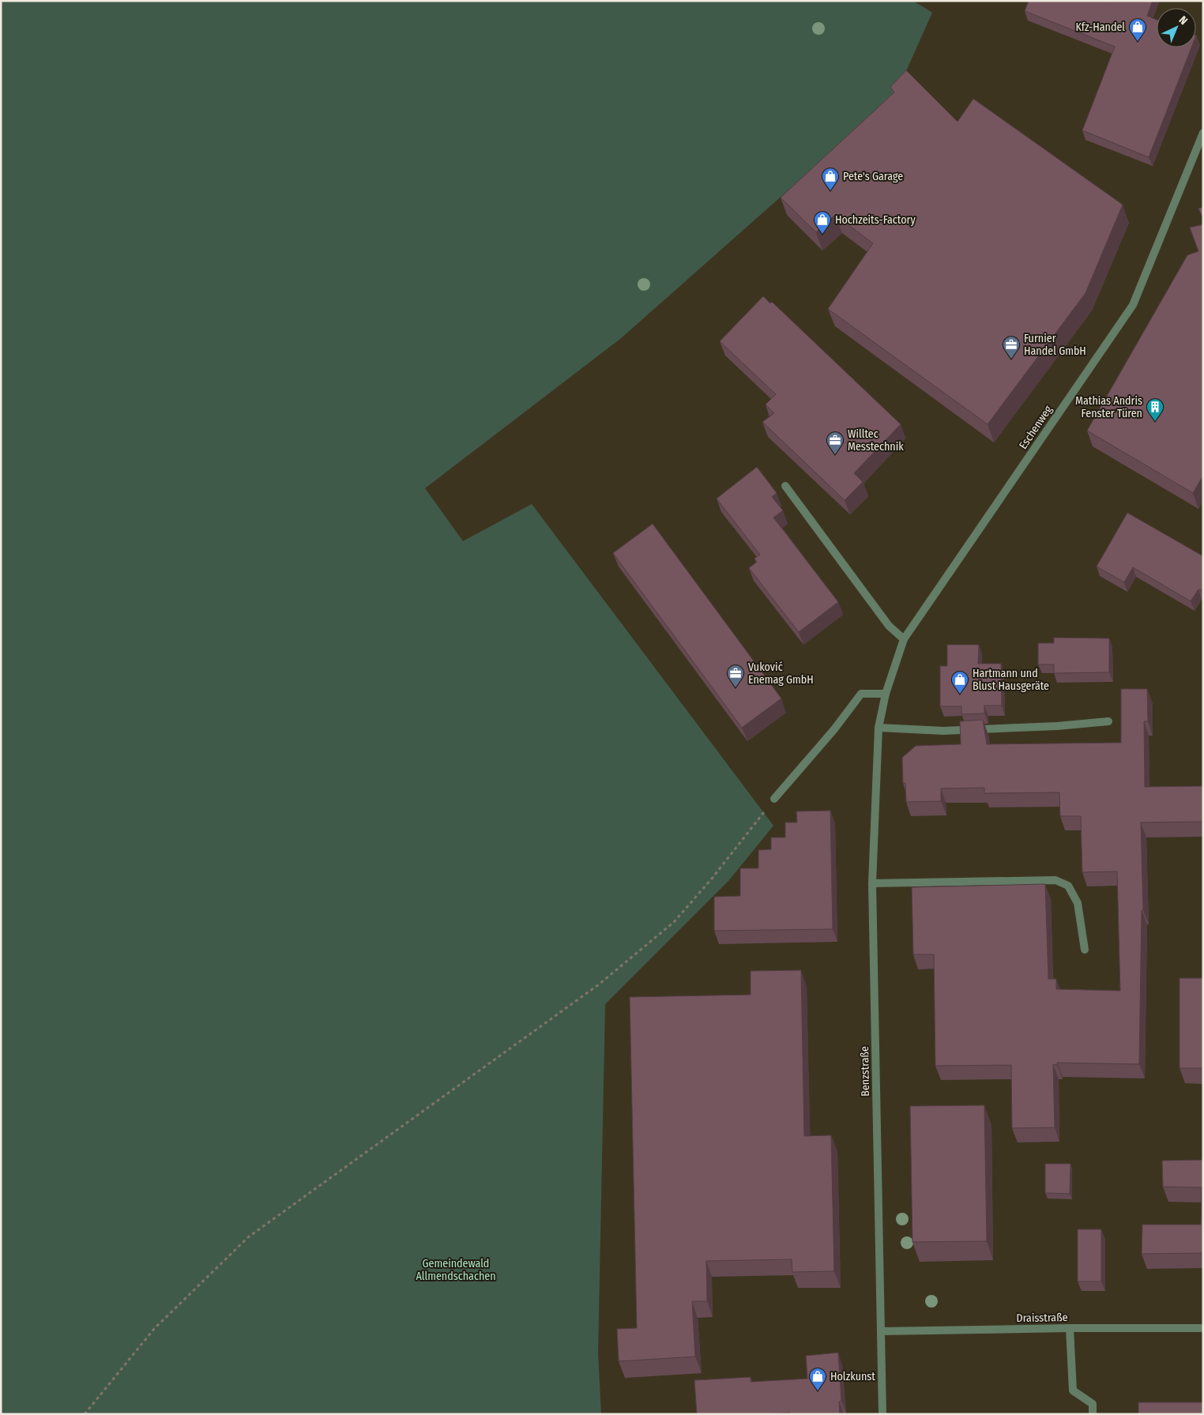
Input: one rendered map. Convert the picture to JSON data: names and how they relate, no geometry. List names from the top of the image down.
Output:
{
  "streets": {
    "street": ["Eschenweg", "Benzstraße", "Draisstraße"]
  },
  "crossings": [
    ["Eschenweg", "Benzstraße"],
    ["Benzstraße", "Draisstraße"]
  ],
  "parks": ["Gemeindewald Allmendschachen"],
  "places": {
    "shop": [
      "Kfz-Handel",
      "Pete's Garage",
      "Hochzeits-Factory",
      "Hartmann und Blust Hausgeräte",
      "Holzkunst"
    ],
    "office": ["Furnier Handel GmbH", "Willtec Messtechnik", "Vuković Enemag GmbH"],
    "building": ["Mathias Andris Fenster Türen"]
  },
  "north": "top right"
}
